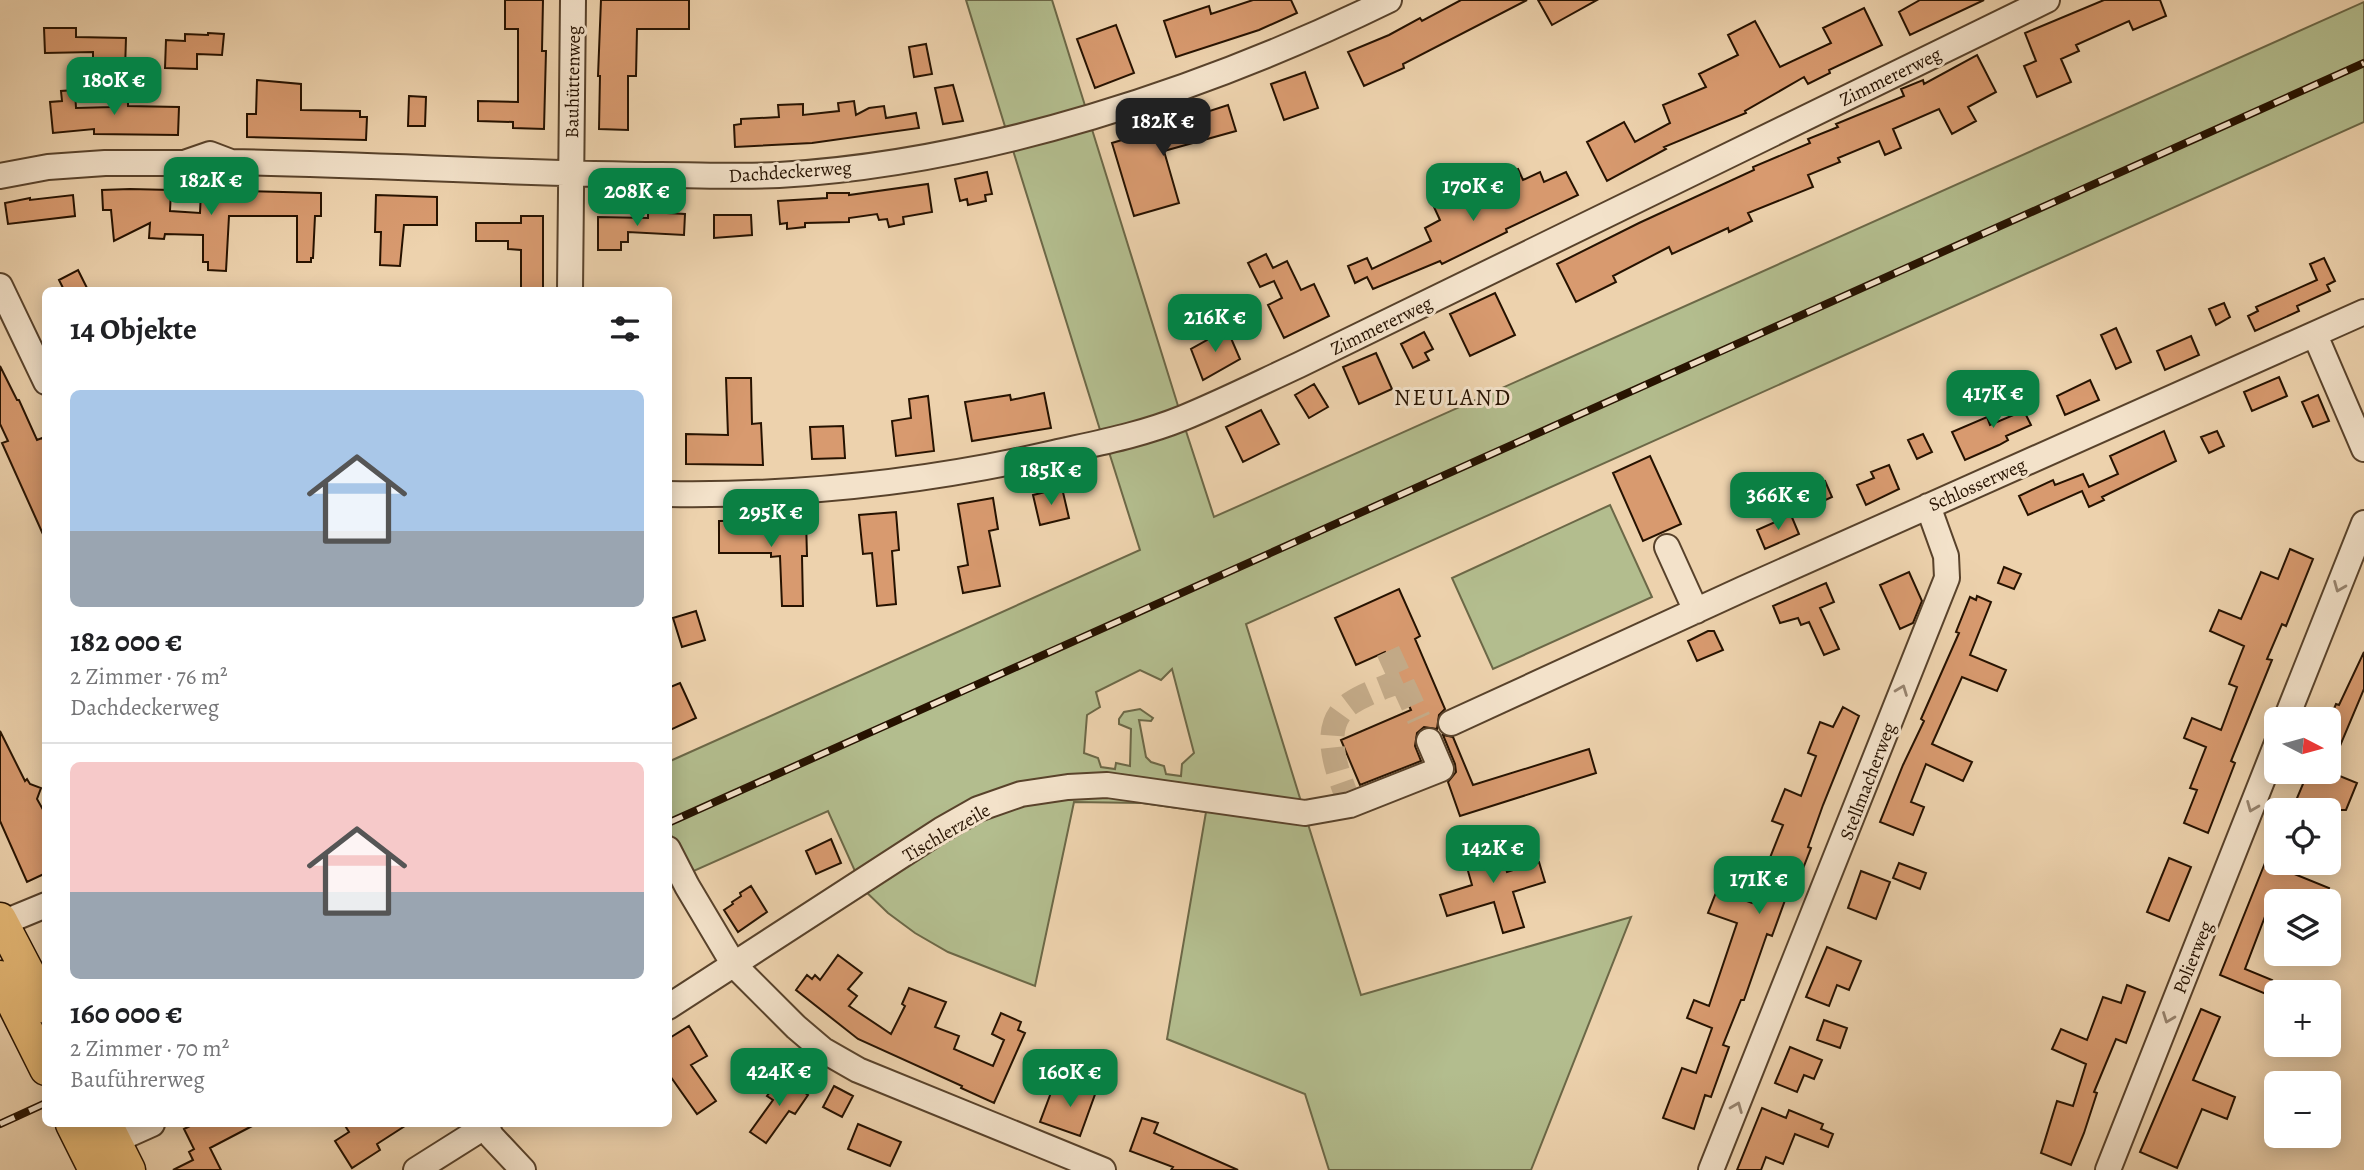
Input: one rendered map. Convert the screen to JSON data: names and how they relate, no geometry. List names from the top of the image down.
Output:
{
  "streets": {
    "street": [
      "Zimmererweg",
      "Bauhüttenweg",
      "Dachdeckerweg",
      "Schlosserweg",
      "Stellmacherweg",
      "Tischlerzeile",
      "Polierweg"
    ]
  },
  "crossings": [
    ["Bauhüttenweg", "Dachdeckerweg"],
    ["Schlosserweg", "Stellmacherweg"]
  ],
  "one_way": ["Stellmacherweg", "Polierweg"],
  "districts": ["NEULAND"],
  "north": "right",
  "page": {
    "price": [
      "180K €",
      "182K €",
      "182K €",
      "170K €",
      "208K €",
      "216K €",
      "417K €",
      "185K €",
      "366K €",
      "295K €",
      "142K €",
      "171K €",
      "424K €",
      "160K €"
    ],
    "heading": "14 Objekte",
    "list": [
      {
        "name": "182 000 €",
        "note": "2 Zimmer · 76 m² · Dachdeckerweg"
      },
      {
        "name": "160 000 €",
        "note": "2 Zimmer · 70 m² · Bauführerweg"
      }
    ],
    "map_buttons": ["+", "−"]
  }
}
